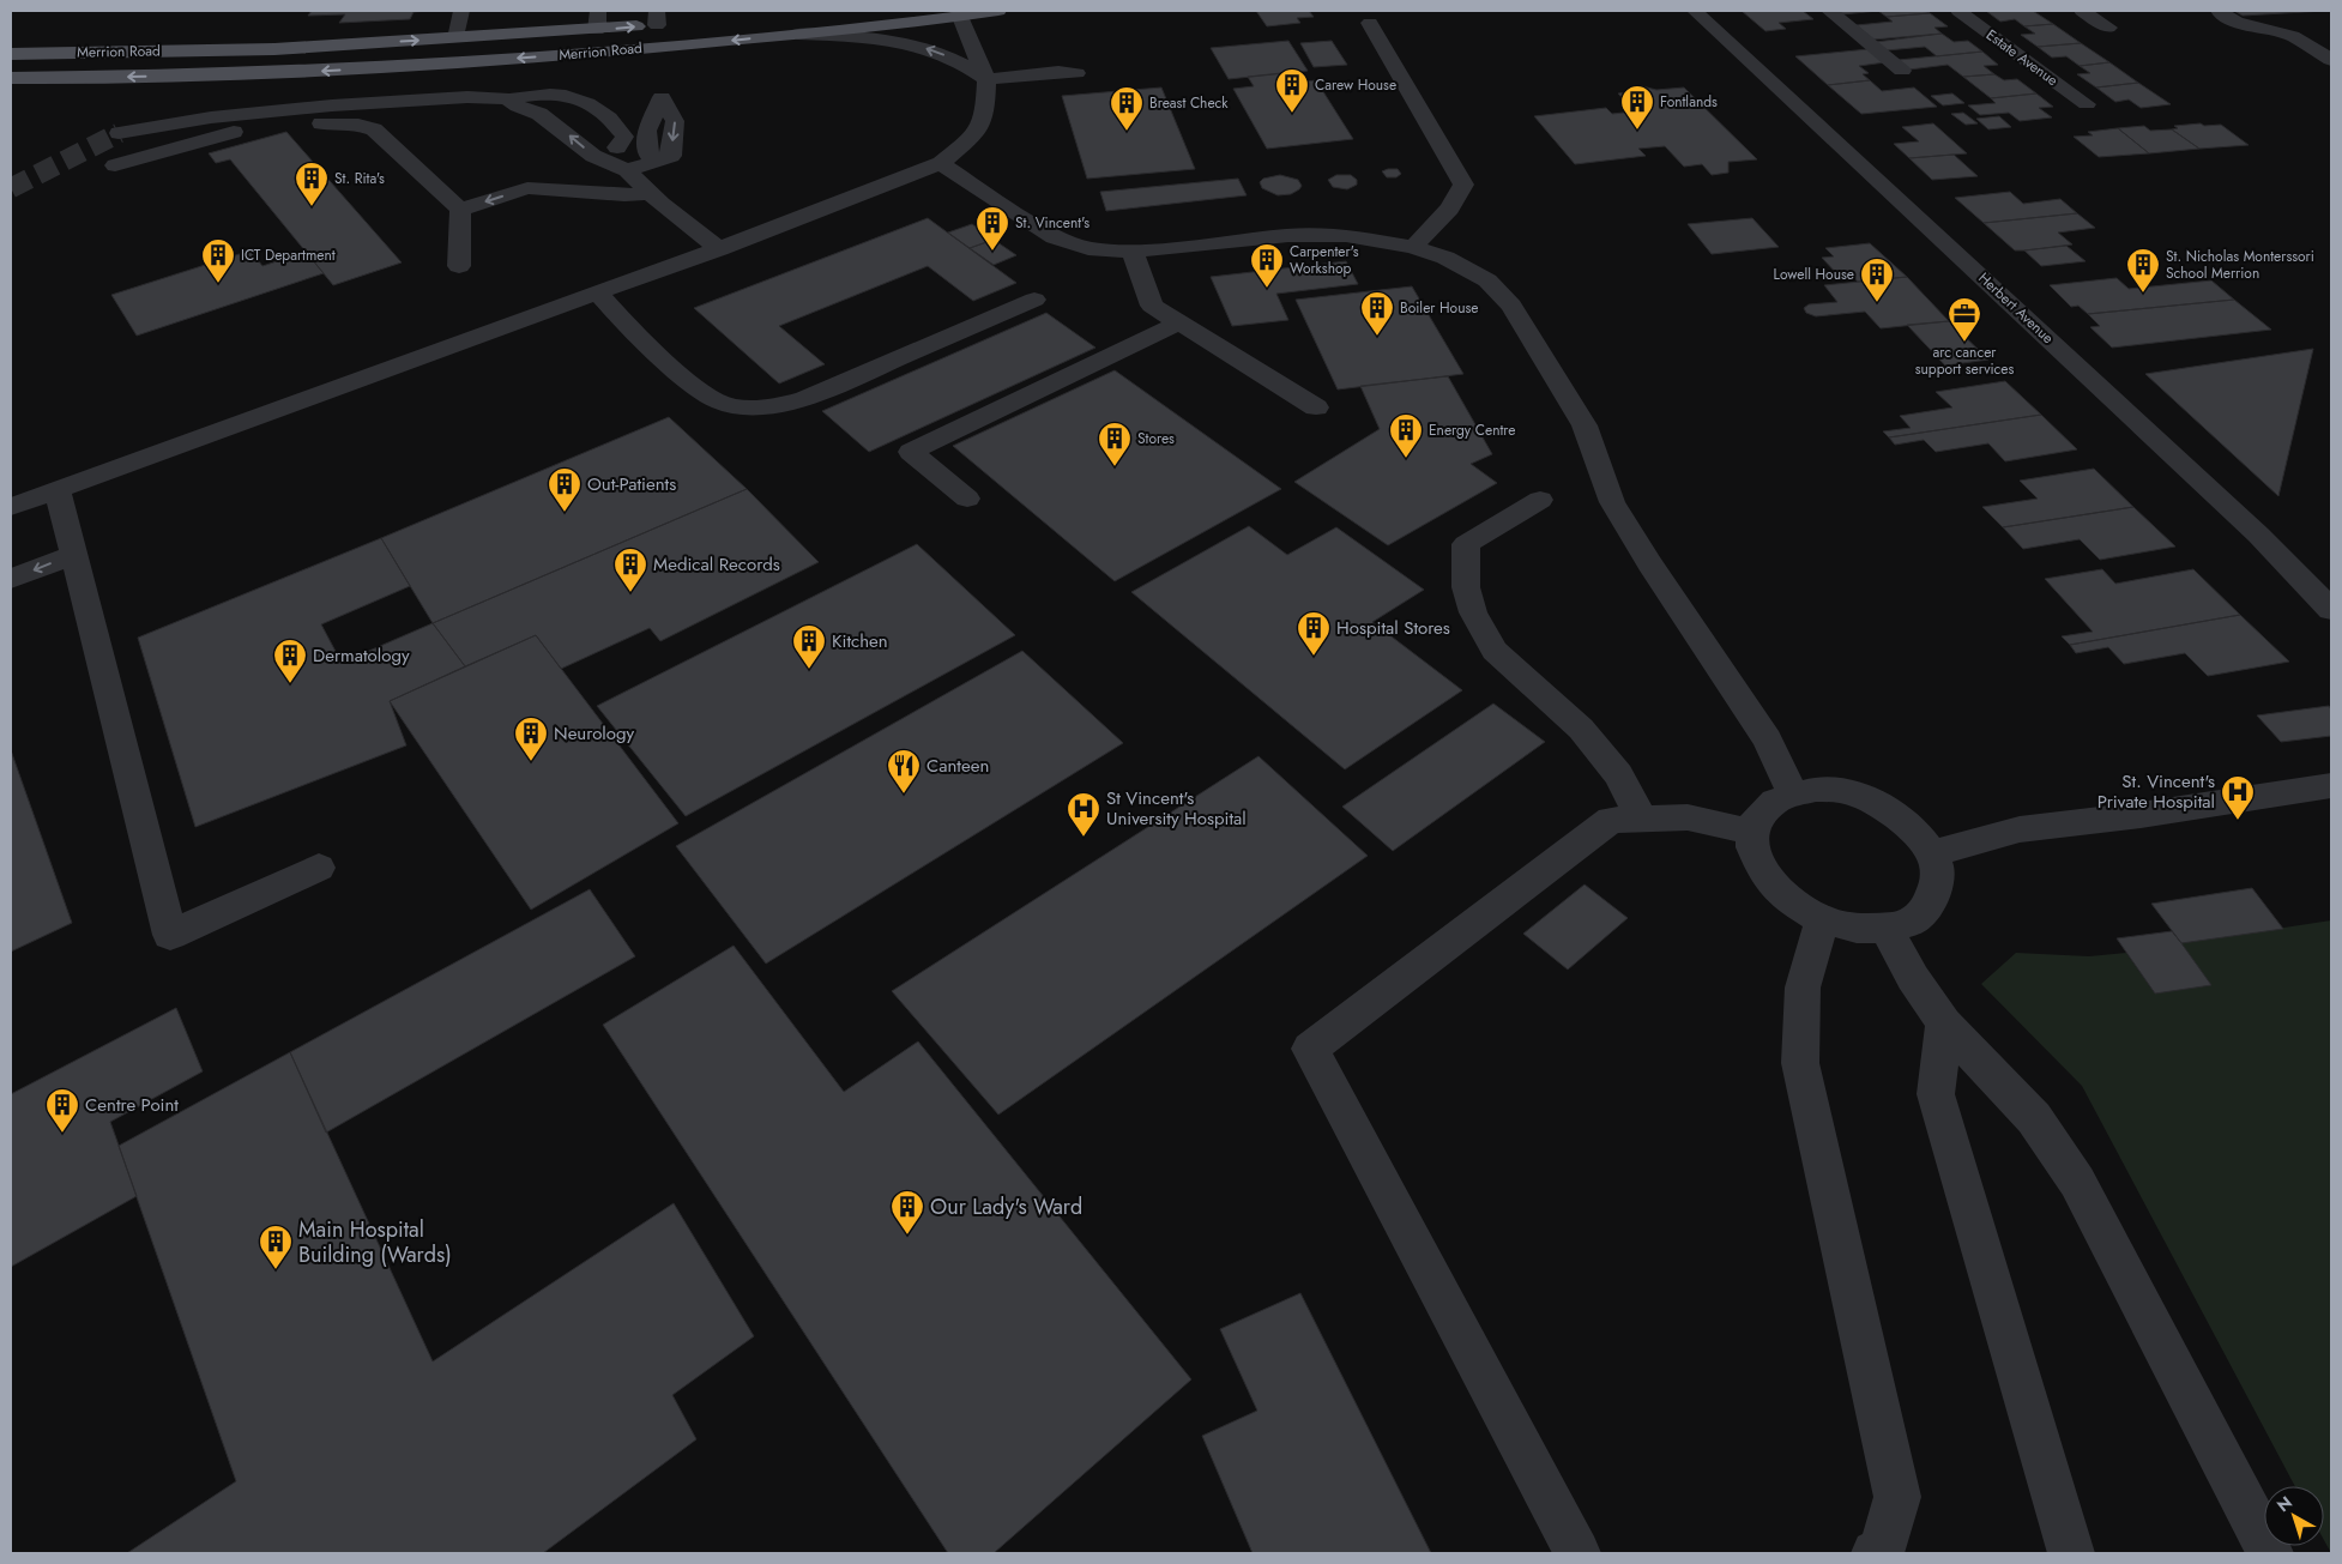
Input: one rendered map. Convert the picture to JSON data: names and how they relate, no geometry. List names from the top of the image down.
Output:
{
  "streets": {
    "main road": ["Merrion Road"],
    "street": ["Estate Avenue", "Herbert Avenue"]
  },
  "places": {
    "building": [
      "Carew House",
      "Fontlands",
      "Breast Check",
      "St. Rita's",
      "St. Vincent's",
      "ICT Department",
      "Carpenter's Workshop",
      "St. Nicholas Monterssori School Merrion",
      "Lowell House",
      "Boiler House",
      "Energy Centre",
      "Stores",
      "Out-Patients",
      "Medical Records",
      "Hospital Stores",
      "Kitchen",
      "Dermatology",
      "Neurology",
      "Centre Point",
      "Our Lady's Ward",
      "Main Hospital Building (Wards)"
    ],
    "office": ["arc cancer support services"],
    "restaurant": ["Canteen"],
    "hospital": ["St. Vincent's Private Hospital", "St Vincent's University Hospital"]
  },
  "north": "top left"
}
